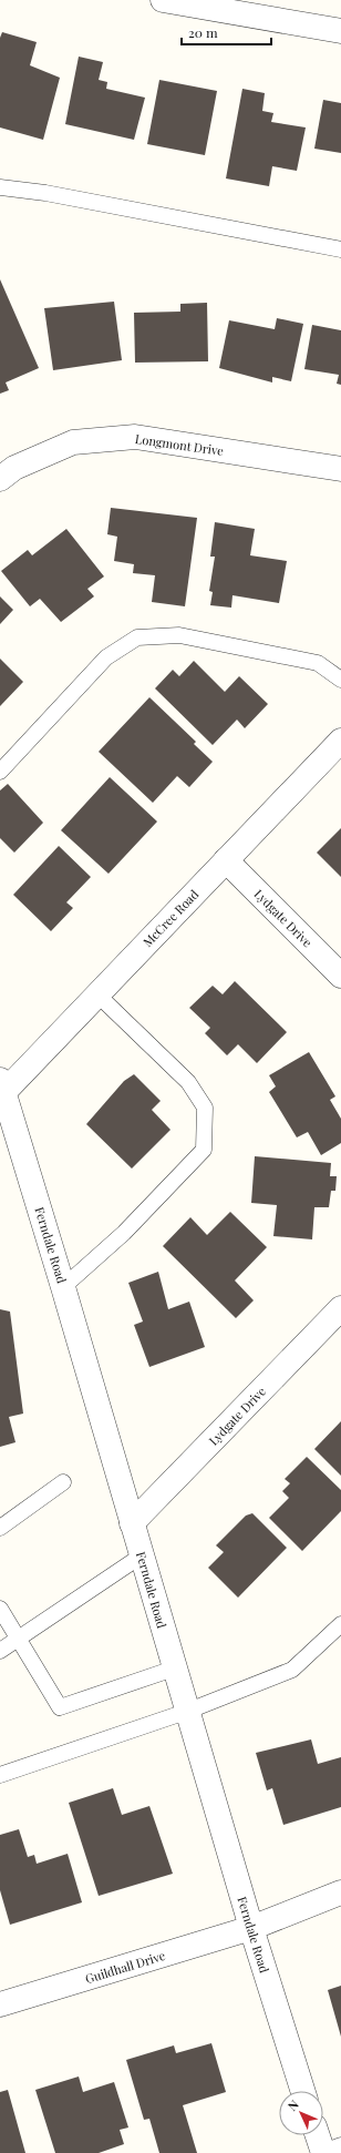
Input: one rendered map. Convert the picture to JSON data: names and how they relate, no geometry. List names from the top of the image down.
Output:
{
  "streets": {
    "street": [
      "Longmont Drive",
      "McCree Road",
      "Lydgate Drive",
      "Ferndale Road",
      "Guildhall Drive"
    ]
  },
  "crossings": [
    ["McCree Road", "Lydgate Drive"],
    ["McCree Road", "Ferndale Road"],
    ["Lydgate Drive", "Ferndale Road"],
    ["Ferndale Road", "Guildhall Drive"]
  ],
  "scale_bar": "20 m",
  "north": "top left"
}
